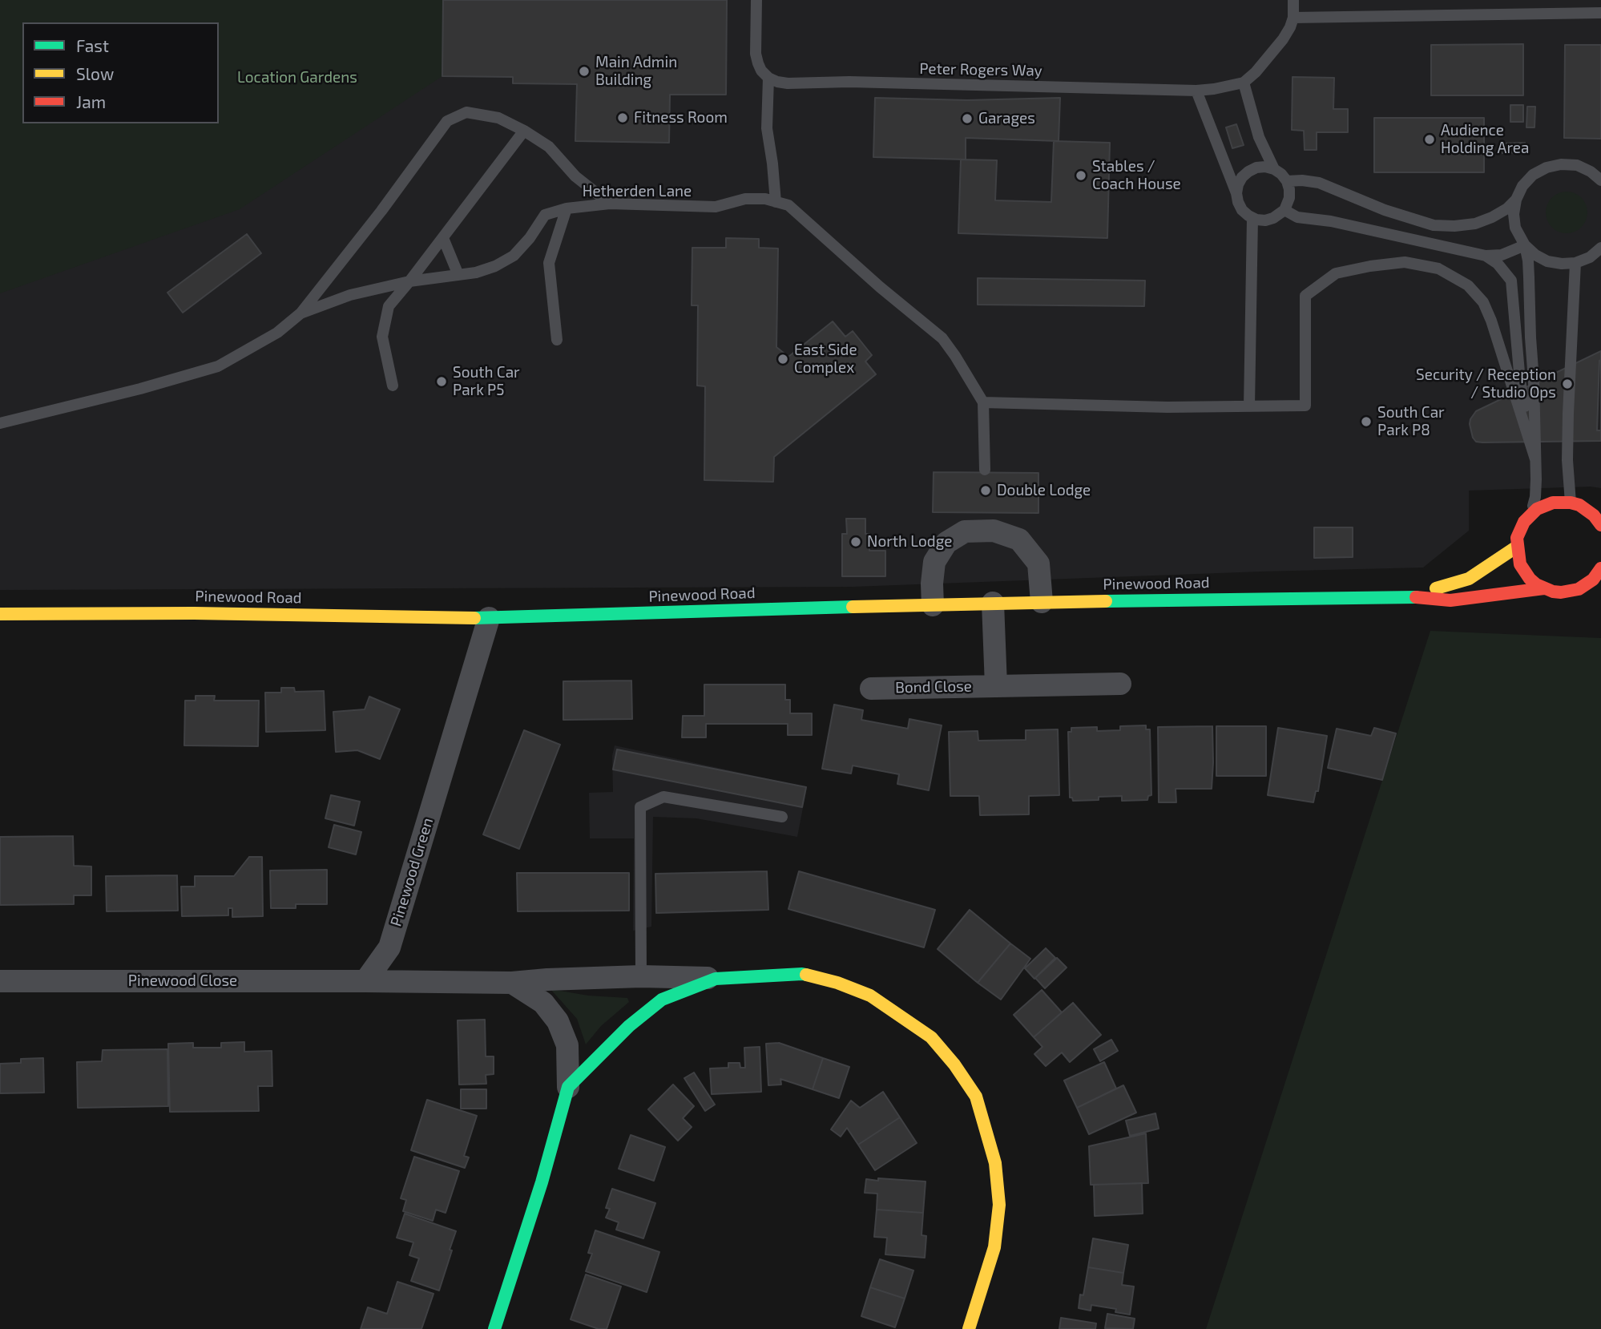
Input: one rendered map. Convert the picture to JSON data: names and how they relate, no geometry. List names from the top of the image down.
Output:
{
  "streets": {
    "street": [
      "Pinewood Road",
      "Bond Close",
      "Pinewood Green",
      "Pinewood Close"
    ],
    "lane": ["Peter Rogers Way", "Hetherden Lane"]
  },
  "crossings": [
    ["Pinewood Road", "Pinewood Green"],
    ["Pinewood Green", "Pinewood Close"]
  ],
  "parks": ["Location Gardens"],
  "places": [
    "Main Admin Building",
    "Fitness Room",
    "Garages",
    "Audience Holding Area",
    "Stables / Coach House",
    "East Side Complex",
    "South Car Park P5",
    "Security / Reception / Studio Ops",
    "South Car Park P8",
    "Double Lodge",
    "North Lodge"
  ],
  "legend": ["Fast", "Slow", "Jam"]
}
